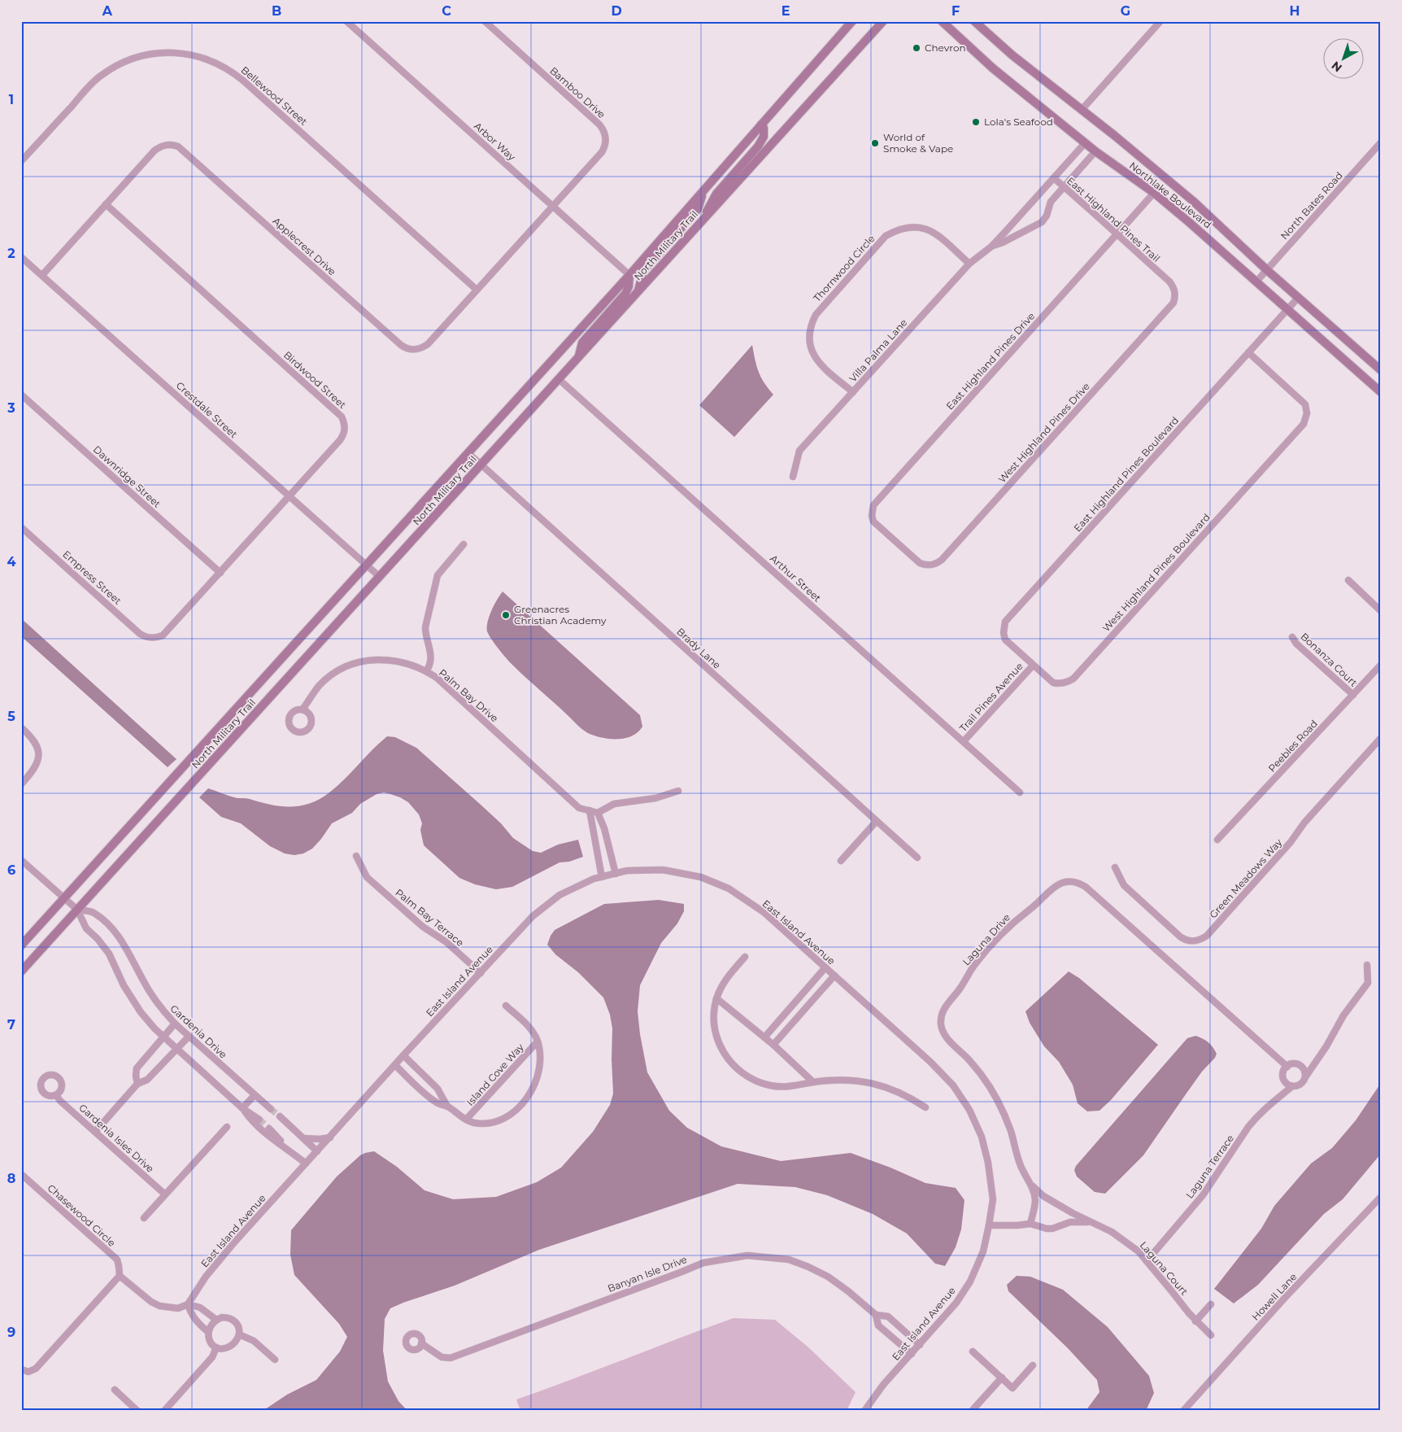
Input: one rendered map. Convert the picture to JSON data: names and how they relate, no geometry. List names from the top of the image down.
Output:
{
  "streets": {
    "main road": ["Northlake Boulevard", "North Military Trail"],
    "street": [
      "Bamboo Drive",
      "Bellewood Street",
      "Arbor Way",
      "North Bates Road",
      "East Highland Pines Trail",
      "Applecrest Drive",
      "Thornwood Circle",
      "Villa Palma Lane",
      "East Highland Pines Drive",
      "Birdwood Street",
      "Crestdale Street",
      "West Highland Pines Drive",
      "East Highland Pines Boulevard",
      "Dawnridge Street",
      "West Highland Pines Boulevard",
      "Empress Street",
      "Arthur Street",
      "Brady Lane",
      "Bonanza Court",
      "Palm Bay Drive",
      "Trail Pines Avenue",
      "Peebles Road",
      "Green Meadows Way",
      "Palm Bay Terrace",
      "East Island Avenue",
      "Laguna Drive",
      "Gardenia Drive",
      "Island Cove Way",
      "Gardenia Isles Drive",
      "Laguna Terrace",
      "Chasewood Circle",
      "Laguna Court",
      "Banyan Isle Drive",
      "Howell Lane"
    ]
  },
  "crossings": [
    ["Bamboo Drive", "Arbor Way"],
    ["Bamboo Drive", "Applecrest Drive"],
    ["Bellewood Street", "Applecrest Drive"],
    ["Arbor Way", "North Military Trail"],
    ["Arbor Way", "Applecrest Drive"],
    ["Northlake Boulevard", "North Bates Road"],
    ["Northlake Boulevard", "Villa Palma Lane"],
    ["Northlake Boulevard", "East Highland Pines Drive"],
    ["Northlake Boulevard", "East Highland Pines Boulevard"],
    ["East Highland Pines Trail", "Villa Palma Lane"],
    ["East Highland Pines Trail", "East Highland Pines Drive"],
    ["East Highland Pines Trail", "West Highland Pines Drive"],
    ["North Military Trail", "Crestdale Street"],
    ["North Military Trail", "Arthur Street"],
    ["North Military Trail", "Brady Lane"],
    ["North Military Trail", "Gardenia Drive"],
    ["Applecrest Drive", "Birdwood Street"],
    ["Applecrest Drive", "Crestdale Street"],
    ["Thornwood Circle", "Villa Palma Lane"],
    ["East Highland Pines Drive", "West Highland Pines Drive"],
    ["Birdwood Street", "Crestdale Street"],
    ["Birdwood Street", "Dawnridge Street"],
    ["Birdwood Street", "Empress Street"],
    ["East Highland Pines Boulevard", "West Highland Pines Boulevard"],
    ["East Highland Pines Boulevard", "Trail Pines Avenue"],
    ["West Highland Pines Boulevard", "Trail Pines Avenue"],
    ["Arthur Street", "Trail Pines Avenue"],
    ["Bonanza Court", "Peebles Road"],
    ["Palm Bay Terrace", "East Island Avenue"],
    ["East Island Avenue", "Gardenia Drive"],
    ["East Island Avenue", "Island Cove Way"],
    ["East Island Avenue", "Banyan Isle Drive"],
    ["Laguna Drive", "Laguna Terrace"],
    ["Laguna Drive", "Laguna Court"],
    ["Laguna Terrace", "Laguna Court"]
  ],
  "places": [
    "Chevron",
    "Lola's Seafood",
    "World of Smoke & Vape",
    "Greenacres Christian Academy"
  ],
  "north": "bottom left",
  "grid": {
    "columns": [
      "A",
      "B",
      "C",
      "D",
      "E",
      "F",
      "G",
      "H"
    ],
    "rows": [
      "1",
      "2",
      "3",
      "4",
      "5",
      "6",
      "7",
      "8",
      "9"
    ]
  }
}
